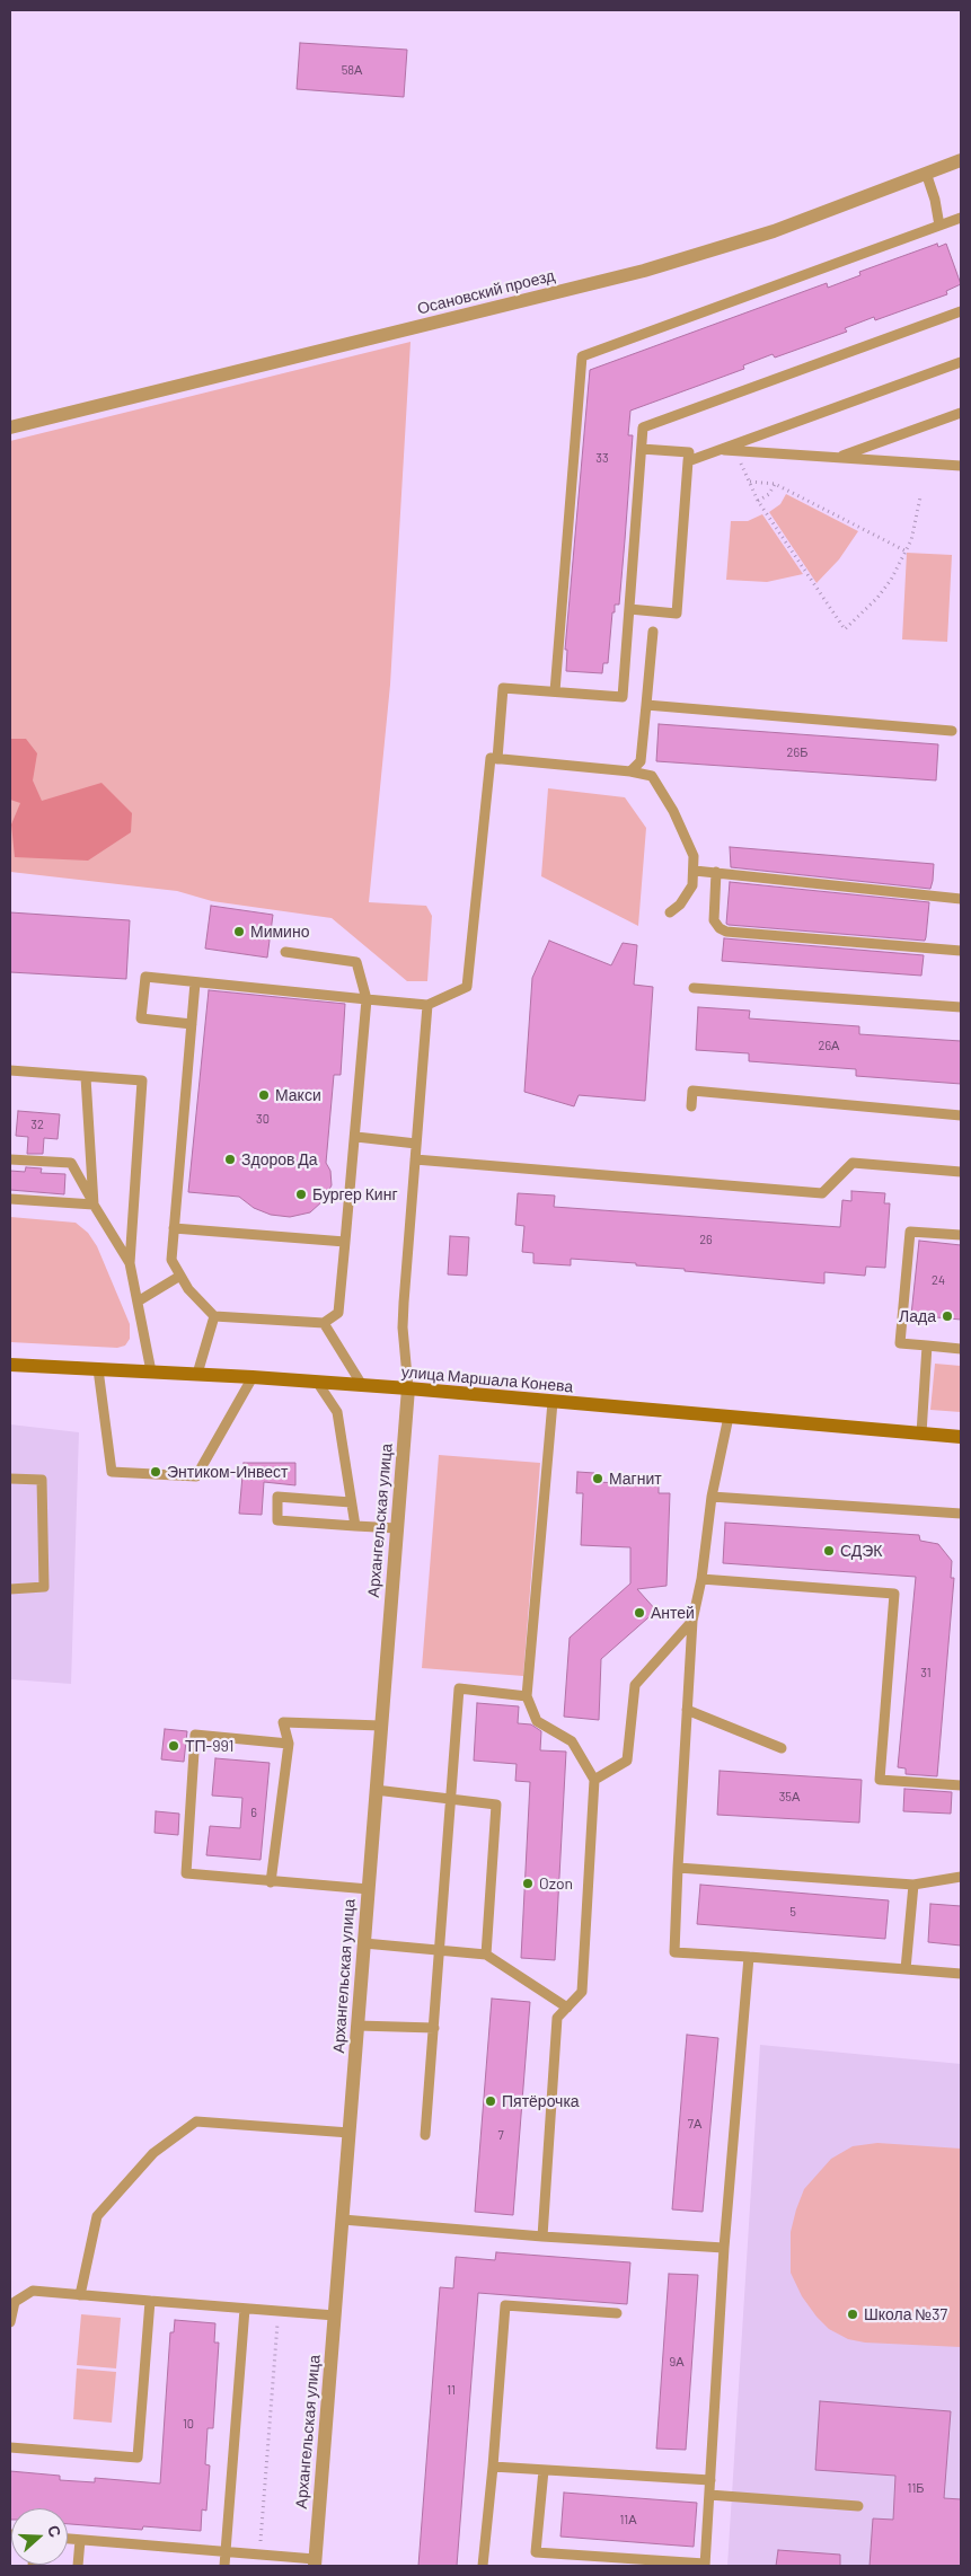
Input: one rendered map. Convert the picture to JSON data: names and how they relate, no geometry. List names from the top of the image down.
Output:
{
  "streets": {
    "main road": ["улица Маршала Конева"],
    "street": ["Осановский проезд", "Архангельская улица"]
  },
  "crossings": [
    ["улица Маршала Конева", "Архангельская улица"]
  ],
  "places": [
    "Мимино",
    "Макси",
    "Здоров Да",
    "Бургер Кинг",
    "Лада",
    "Энтиком-Инвест",
    "Магнит",
    "СДЭК",
    "Антей",
    "ТП-991",
    "Ozon",
    "Пятёрочка",
    "Школа №37"
  ],
  "house_numbers": [
    "58А",
    "33",
    "26Б",
    "26А",
    "30",
    "32",
    "26",
    "24",
    "31",
    "35А",
    "6",
    "5",
    "7А",
    "7",
    "9А",
    "11",
    "10",
    "11Б",
    "11А"
  ],
  "north": "right"
}
